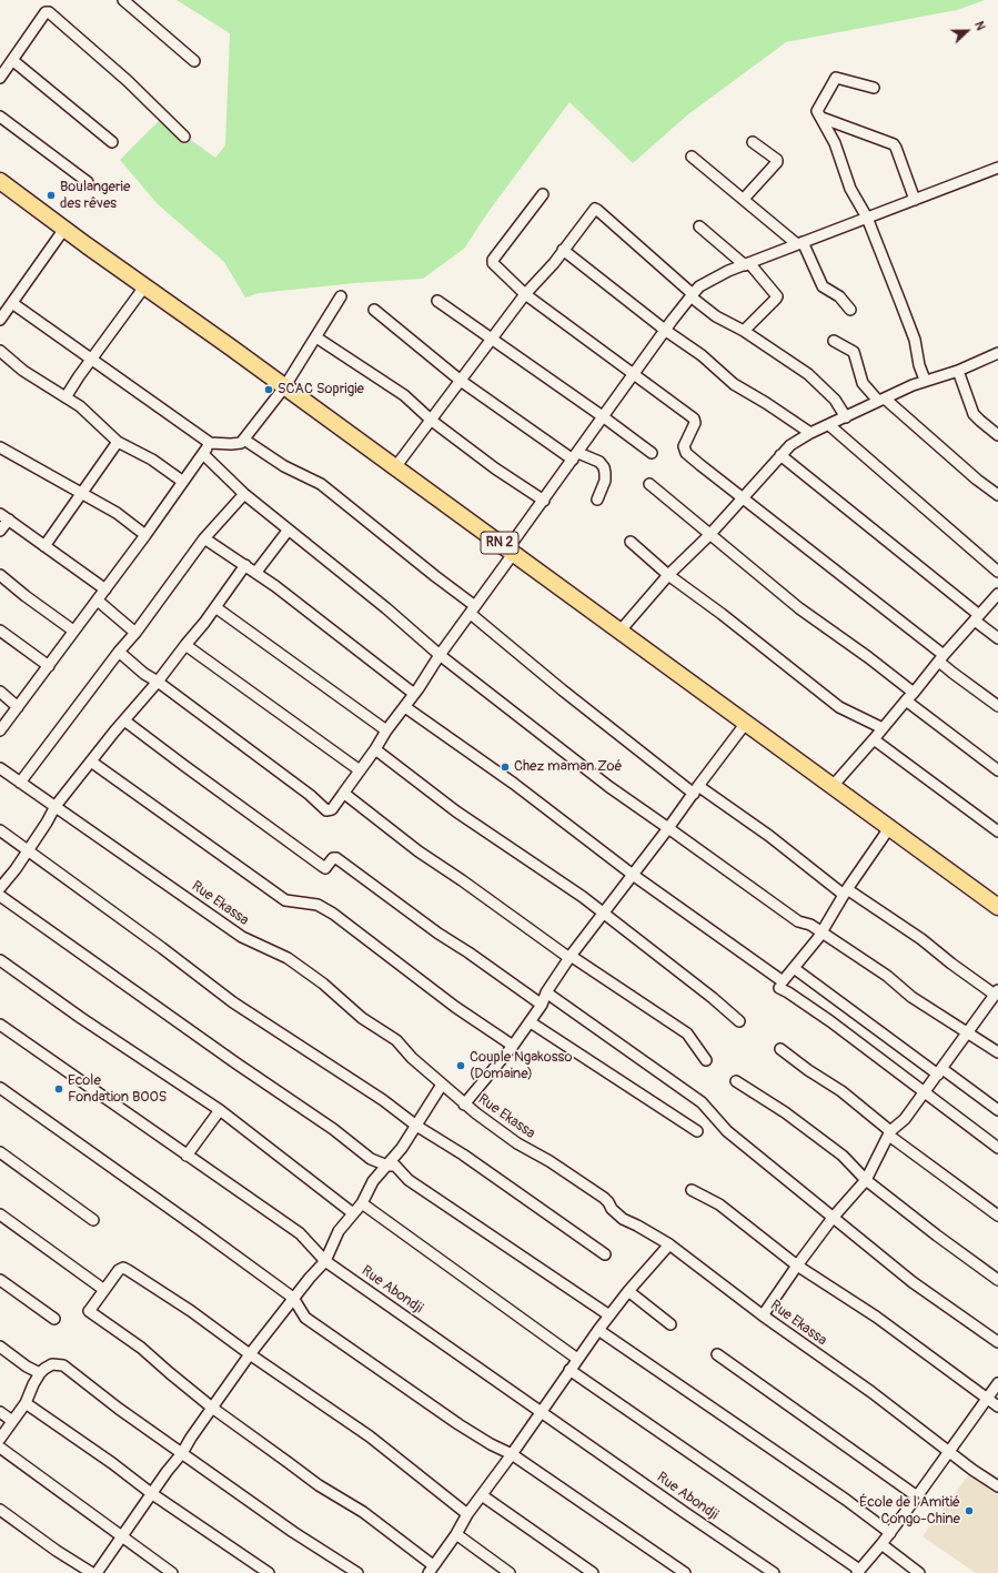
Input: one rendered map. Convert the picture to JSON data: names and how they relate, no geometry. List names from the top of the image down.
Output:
{
  "streets": {
    "highway": ["RN 2"],
    "street": ["Rue Ekassa", "Rue Abondji"]
  },
  "places": [
    "Boulangerie des rêves",
    "SCAC Soprigie",
    "Chez maman Zoé",
    "Couple Ngakosso (Domaine)",
    "Ecole Fondation BOOS",
    "École de l'Amitié Congo-Chine"
  ],
  "north": "right"
}
